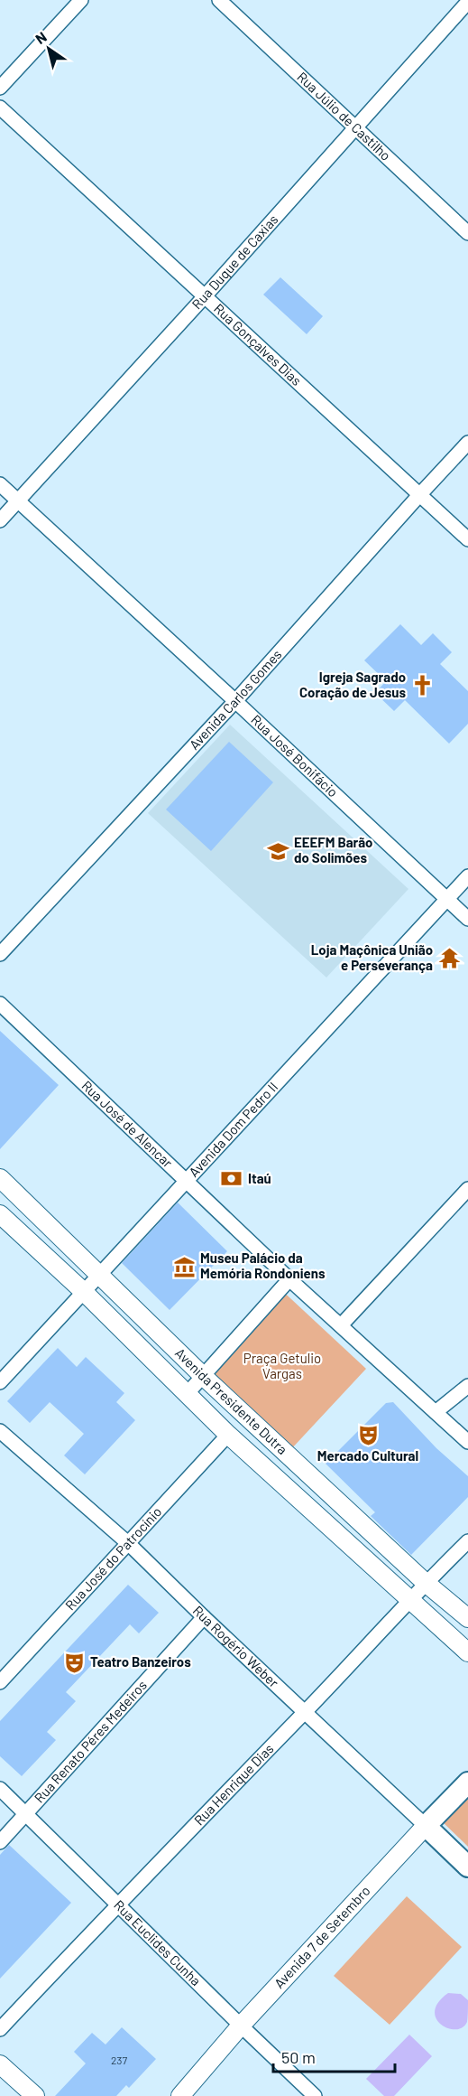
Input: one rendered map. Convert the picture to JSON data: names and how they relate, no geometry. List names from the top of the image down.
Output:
{
  "streets": {
    "main road": ["Rua Rogério Weber", "Avenida 7 de Setembro"],
    "street": [
      "Rua Júlio de Castilho",
      "Rua Duque de Caxias",
      "Rua Gonçalves Dias",
      "Avenida Carlos Gomes",
      "Rua José Bonifácio",
      "Rua José de Alencar",
      "Avenida Dom Pedro II",
      "Avenida Presidente Dutra",
      "Rua José do Patrocínio",
      "Rua Renato Péres Medeiros",
      "Rua Henrique Dias",
      "Rua Euclides Cunha"
    ]
  },
  "crossings": [
    ["Rua Júlio de Castilho", "Rua Duque de Caxias"],
    ["Rua Duque de Caxias", "Rua Gonçalves Dias"],
    ["Rua Duque de Caxias", "Rua José Bonifácio"],
    ["Rua Gonçalves Dias", "Avenida Carlos Gomes"],
    ["Avenida Carlos Gomes", "Rua José Bonifácio"],
    ["Rua José Bonifácio", "Avenida Dom Pedro II"],
    ["Rua José de Alencar", "Avenida Dom Pedro II"],
    ["Avenida Dom Pedro II", "Avenida Presidente Dutra"],
    ["Avenida Presidente Dutra", "Rua José do Patrocínio"],
    ["Avenida Presidente Dutra", "Rua Henrique Dias"],
    ["Rua José do Patrocínio", "Rua Rogério Weber"],
    ["Rua Rogério Weber", "Rua Renato Péres Medeiros"],
    ["Rua Rogério Weber", "Rua Henrique Dias"],
    ["Rua Rogério Weber", "Avenida 7 de Setembro"],
    ["Rua Renato Péres Medeiros", "Rua Euclides Cunha"],
    ["Rua Henrique Dias", "Rua Euclides Cunha"],
    ["Avenida 7 de Setembro", "Rua Euclides Cunha"]
  ],
  "parks": ["Praça Getulio Vargas"],
  "places": {
    "church": ["Igreja Sagrado Coração de Jesus"],
    "school or university": ["EEEFM Barão do Solimões"],
    "temple": ["Loja Maçônica União e Perseverança"],
    "bank": ["Itaú"],
    "museum": ["Museu Palácio da Memória Rondoniens"],
    "theatre": ["Mercado Cultural", "Teatro Banzeiros"]
  },
  "house_numbers": ["237"],
  "scale_bar": "50 m",
  "north": "top left"
}
